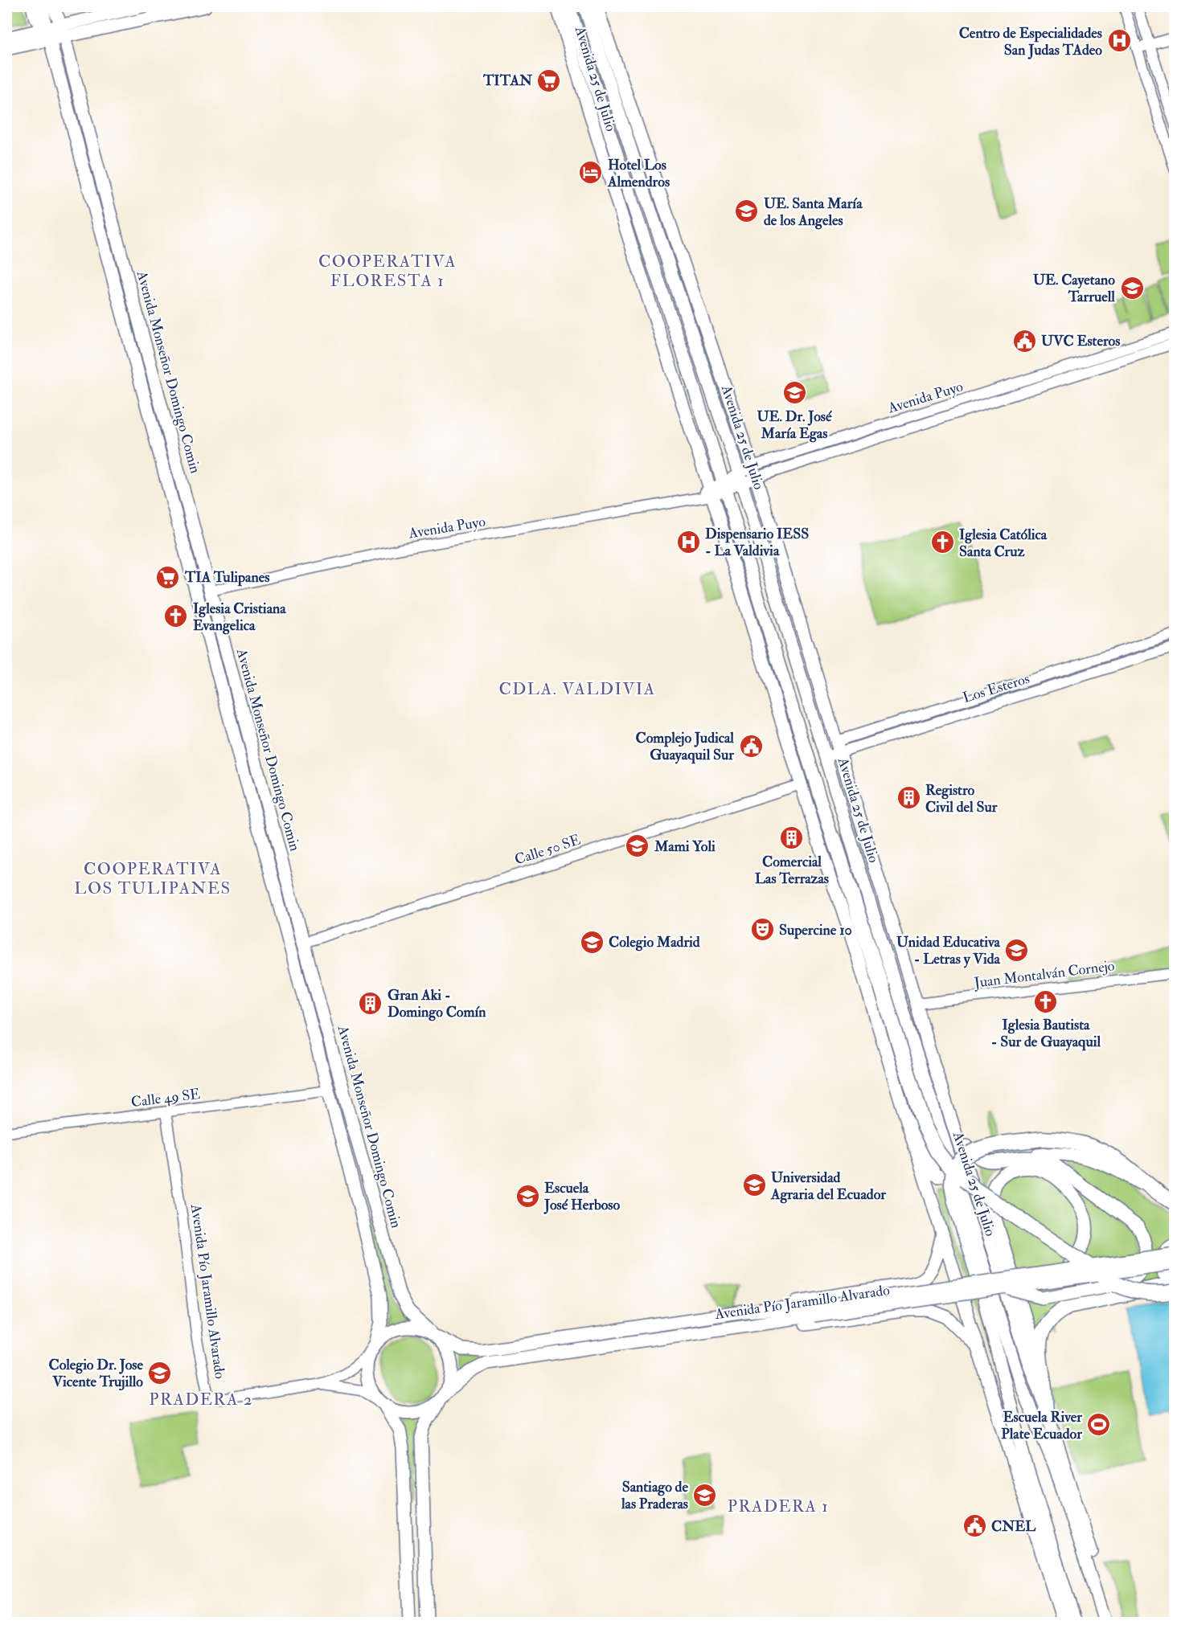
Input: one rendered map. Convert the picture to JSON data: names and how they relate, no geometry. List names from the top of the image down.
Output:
{
  "streets": {
    "main road": ["Avenida 25 de Julio", "Avenida Monseñor Domingo Comin", "Avenida Pío Jaramillo Alvarado"],
    "street": [
      "Avenida Puyo",
      "Los Esteros",
      "Calle 50 SE",
      "Juan Montalván Cornejo",
      "Calle 49 SE"
    ]
  },
  "crossings": [
    ["Avenida 25 de Julio", "Avenida Puyo"],
    ["Avenida 25 de Julio", "Los Esteros"],
    ["Avenida 25 de Julio", "Calle 50 SE"],
    ["Avenida 25 de Julio", "Juan Montalván Cornejo"],
    ["Avenida Monseñor Domingo Comin", "Avenida Puyo"],
    ["Avenida Monseñor Domingo Comin", "Calle 50 SE"],
    ["Avenida Monseñor Domingo Comin", "Calle 49 SE"],
    ["Avenida Monseñor Domingo Comin", "Avenida Pío Jaramillo Alvarado"],
    ["Calle 49 SE", "Avenida Pío Jaramillo Alvarado"]
  ],
  "districts": [
    "COOPERATIVA FLORESTA 1",
    "CDLA. VALDIVIA",
    "COOPERATIVA LOS TULIPANES",
    "PRADERA 2",
    "PRADERA 1"
  ],
  "places": {
    "hospital": ["Centro de Especialidades San Judas TAdeo", "Dispensario IESS - La Valdivia"],
    "supermarket": ["TITAN", "TIA Tulipanes"],
    "hotel": ["Hotel Los Almendros"],
    "school or university": [
      "UE. Santa María de los Angeles",
      "UE. Cayetano Tarruell",
      "UE. Dr. José María Egas",
      "Mami Yoli",
      "Colegio Madrid",
      "Unidad Educativa - Letras y Vida",
      "Universidad Agraria del Ecuador",
      "Escuela José Herboso",
      "Colegio Dr. Jose Vicente Trujillo",
      "Santiago de las Praderas"
    ],
    "public building": ["UVC Esteros", "Complejo Judical Guayaquil Sur", "CNEL"],
    "church": ["Iglesia Católica Santa Cruz", "Iglesia Cristiana Evangelica", "Iglesia Bautista - Sur de Guayaquil"],
    "building": ["Registro Civil del Sur", "Comercial Las Terrazas", "Gran Aki - Domingo Comín"],
    "theatre": ["Supercine 10"],
    "sports": ["Escuela River Plate Ecuador"]
  }
}
